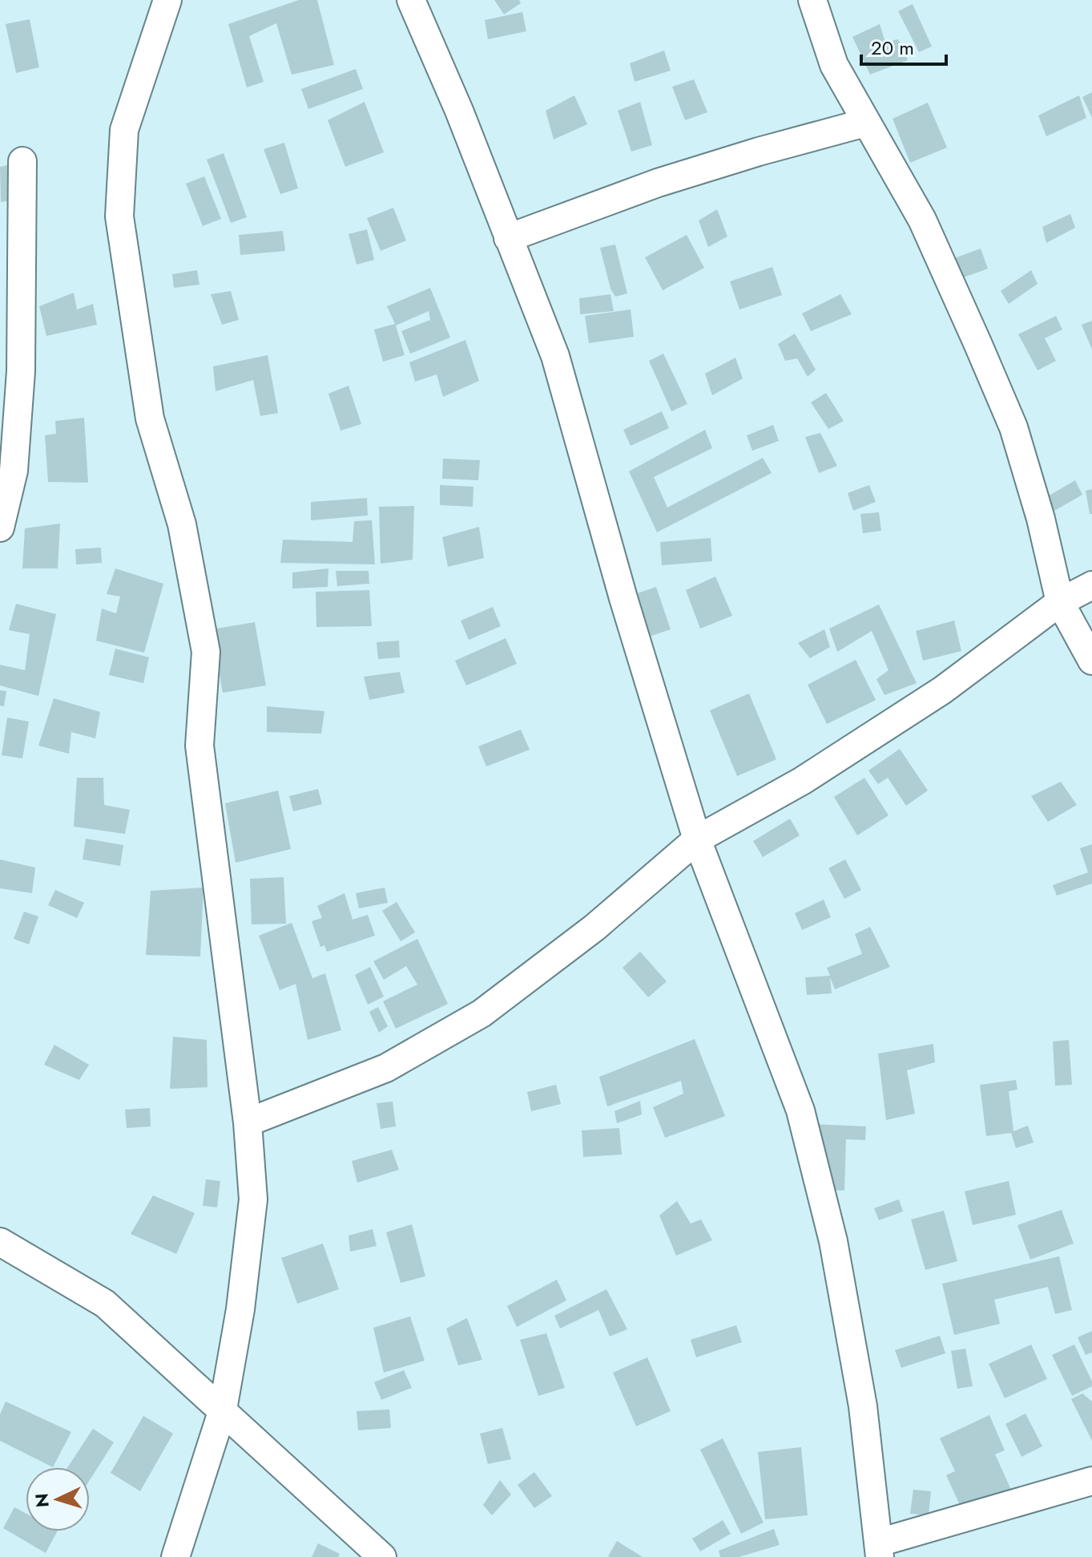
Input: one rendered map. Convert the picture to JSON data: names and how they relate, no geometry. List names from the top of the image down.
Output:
{
  "scale_bar": "20 m",
  "north": "left"
}
